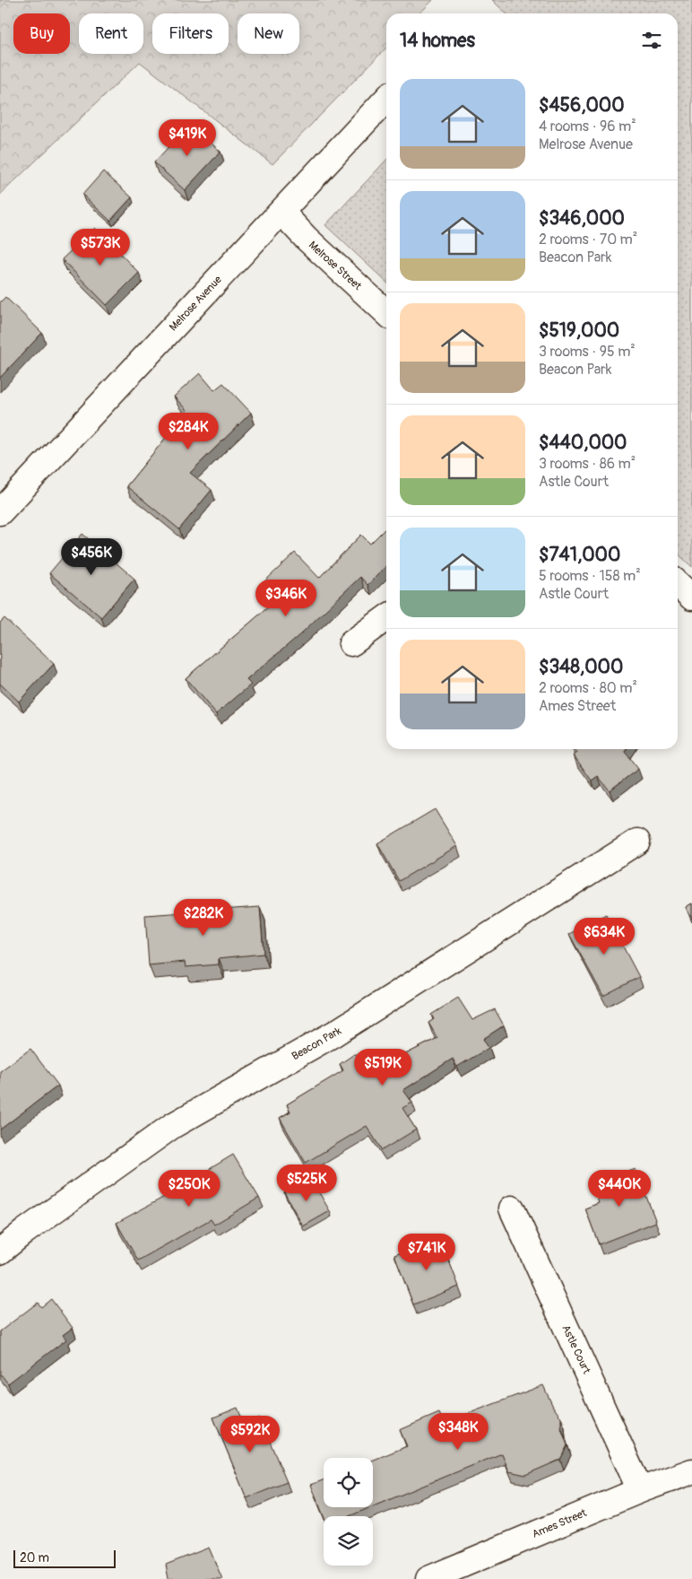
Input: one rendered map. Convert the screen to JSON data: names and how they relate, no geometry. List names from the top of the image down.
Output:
{
  "streets": {
    "street": [
      "Melrose Street",
      "Melrose Avenue",
      "Beacon Park",
      "Astle Court",
      "Ames Street"
    ]
  },
  "crossings": [
    ["Melrose Street", "Melrose Avenue"],
    ["Astle Court", "Ames Street"]
  ],
  "scale_bar": "20 m",
  "page": {
    "chip": [
      "Buy",
      "Rent",
      "Filters",
      "New"
    ],
    "heading": "14 homes",
    "list": [
      {
        "name": "$456,000",
        "note": "4 rooms · 96 m² · Melrose Avenue"
      },
      {
        "name": "$346,000",
        "note": "2 rooms · 70 m² · Beacon Park"
      },
      {
        "name": "$519,000",
        "note": "3 rooms · 95 m² · Beacon Park"
      },
      {
        "name": "$440,000",
        "note": "3 rooms · 86 m² · Astle Court"
      },
      {
        "name": "$741,000",
        "note": "5 rooms · 158 m² · Astle Court"
      },
      {
        "name": "$348,000",
        "note": "2 rooms · 80 m² · Ames Street"
      }
    ],
    "price": [
      "$419K",
      "$573K",
      "$284K",
      "$456K",
      "$346K",
      "$282K",
      "$634K",
      "$519K",
      "$525K",
      "$250K",
      "$440K",
      "$741K",
      "$348K",
      "$592K"
    ],
    "scale": "20 m"
  }
}
